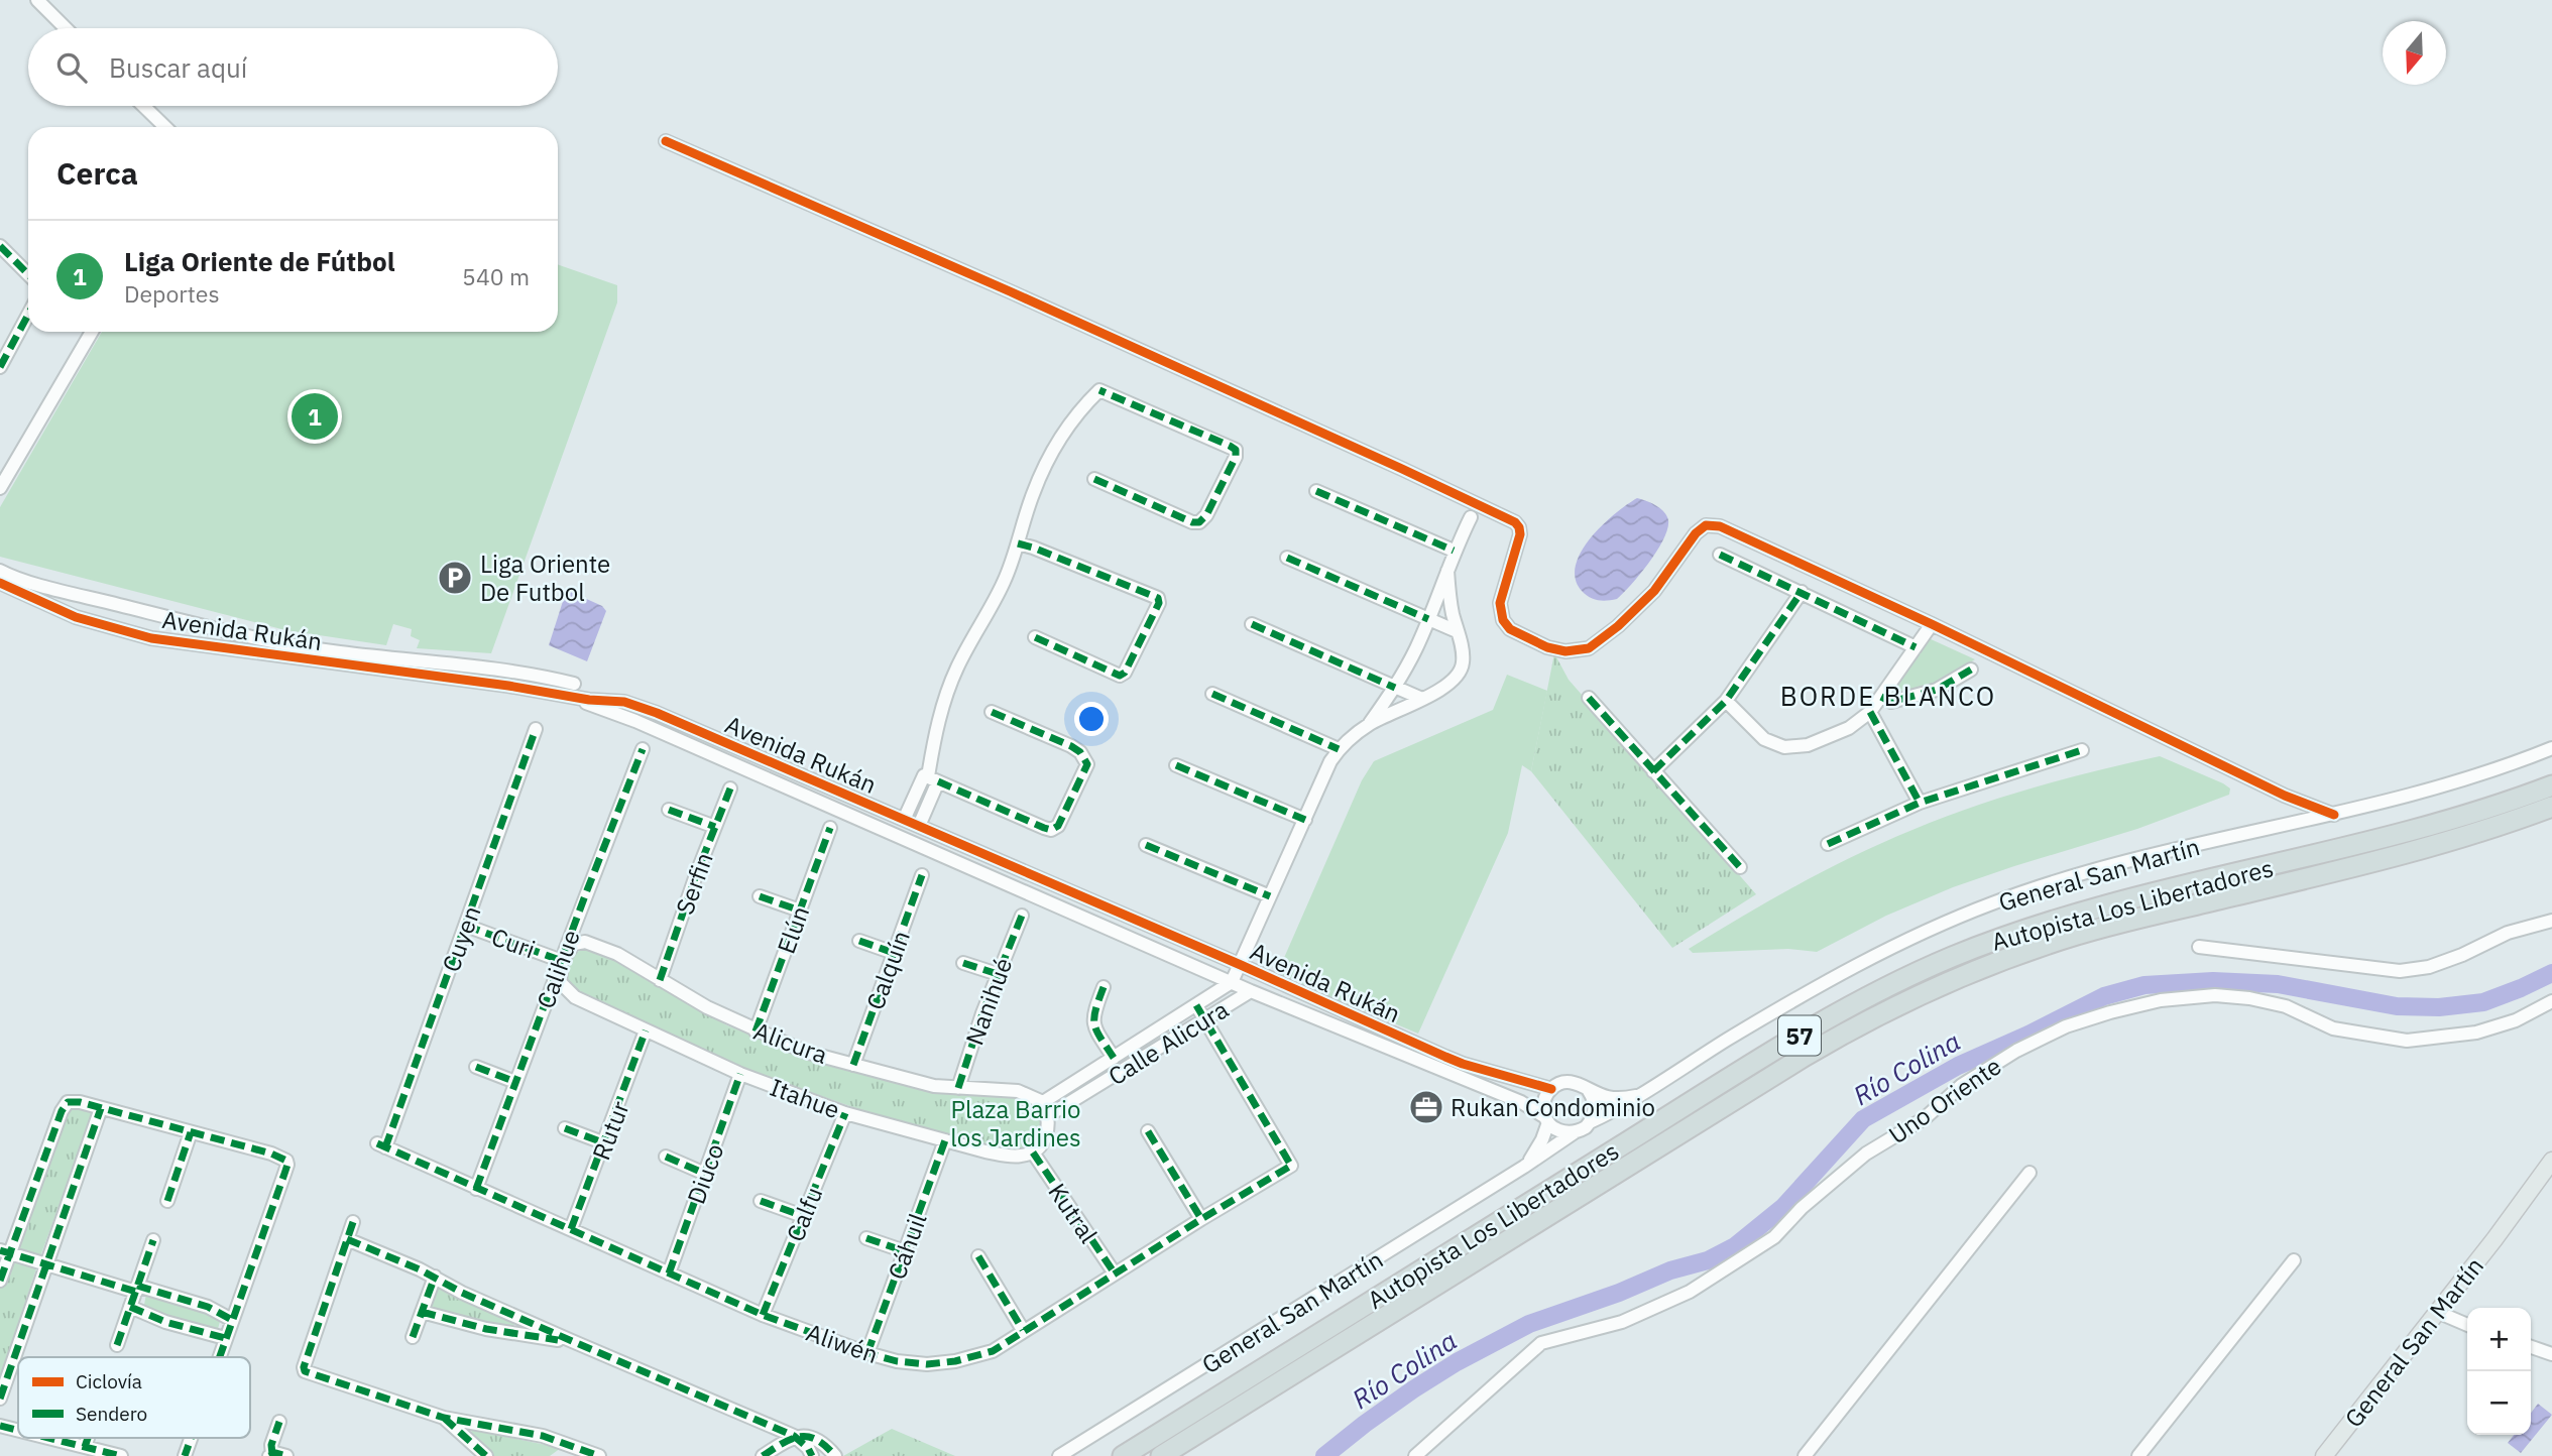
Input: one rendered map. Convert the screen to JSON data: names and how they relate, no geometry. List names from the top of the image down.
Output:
{
  "streets": {
    "highway": ["Autopista Los Libertadores", "57"],
    "main road": ["General San Martín"],
    "street": [
      "Avenida Rukán",
      "Serfin",
      "Elún",
      "Cuyen",
      "Curi",
      "Calihue",
      "Calquín",
      "Nanihué",
      "Alicura",
      "Calle Alicura",
      "Itahue",
      "Uno Oriente",
      "Rutur",
      "Diuco",
      "Kutral",
      "Calfu",
      "Cáhuil",
      "Aliwén"
    ]
  },
  "crossings": [
    ["Avenida Rukán", "General San Martín"],
    ["Avenida Rukán", "Calle Alicura"],
    ["Serfin", "Alicura"],
    ["Elún", "Alicura"],
    ["Cuyen", "Curi"],
    ["Cuyen", "Aliwén"],
    ["Curi", "Calihue"],
    ["Curi", "Alicura"],
    ["Curi", "Itahue"],
    ["Calihue", "Alicura"],
    ["Calihue", "Itahue"],
    ["Calihue", "Aliwén"],
    ["Calquín", "Alicura"],
    ["Nanihué", "Alicura"],
    ["Alicura", "Calle Alicura"],
    ["Alicura", "Itahue"],
    ["Calle Alicura", "Aliwén"],
    ["Itahue", "Rutur"],
    ["Itahue", "Diuco"],
    ["Itahue", "Kutral"],
    ["Itahue", "Calfu"],
    ["Itahue", "Cáhuil"],
    ["Rutur", "Aliwén"],
    ["Diuco", "Aliwén"],
    ["Kutral", "Aliwén"],
    ["Calfu", "Aliwén"],
    ["Cáhuil", "Aliwén"]
  ],
  "districts": ["BORDE BLANCO"],
  "water": ["Río Colina"],
  "parks": ["Plaza Barrio los Jardines"],
  "places": {
    "parking": ["Liga Oriente De Futbol"],
    "office": ["Rukan Condominio"]
  },
  "legend": ["Ciclovía", "Sendero"],
  "north": "bottom",
  "page": {
    "search": "Buscar aquí",
    "heading": "Cerca",
    "list": [
      {
        "mark": "1",
        "name": "Liga Oriente de Fútbol",
        "note": "Deportes",
        "value": "540 m"
      }
    ],
    "pins": "1",
    "map_buttons": ["+", "−"]
  }
}
